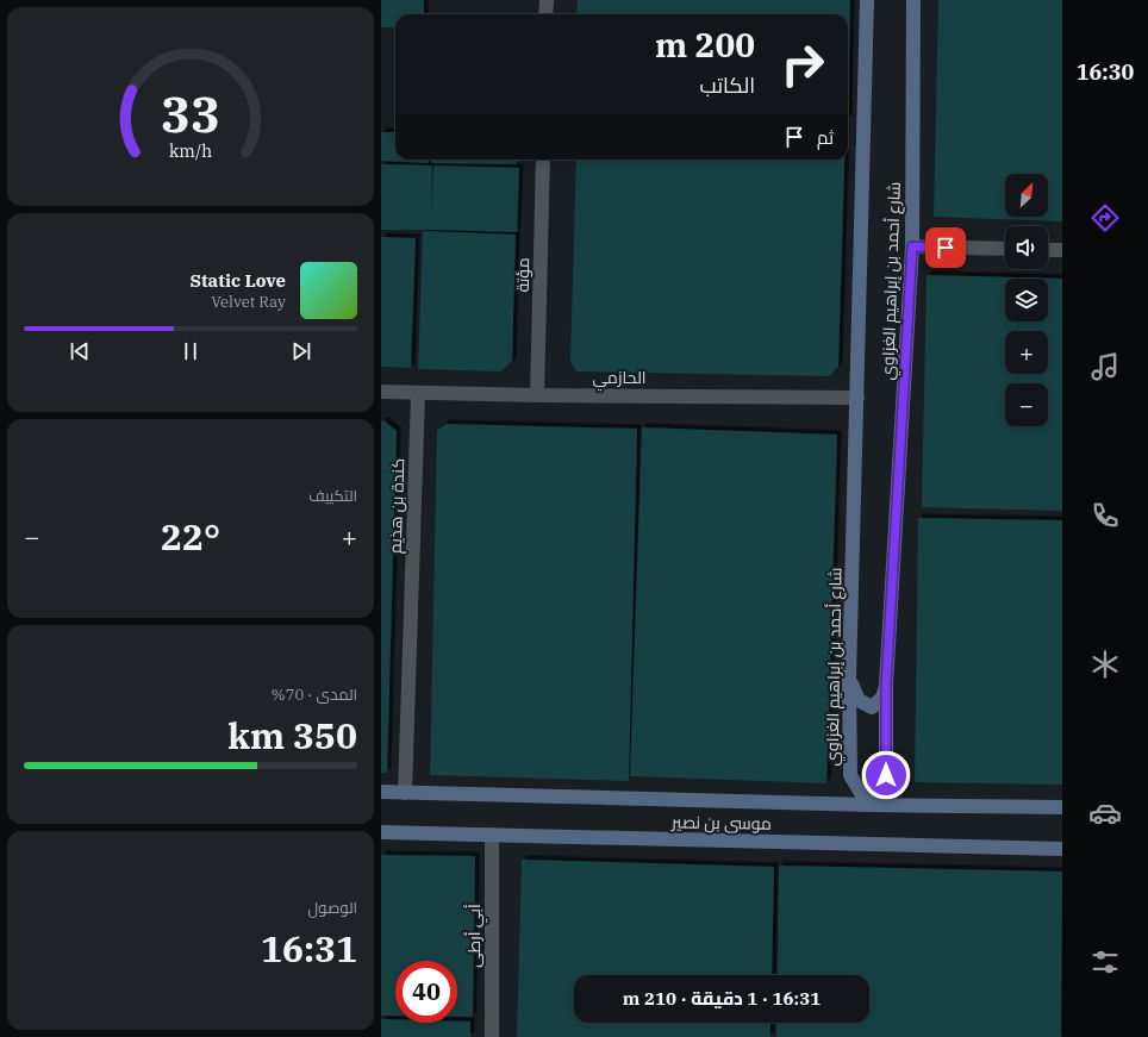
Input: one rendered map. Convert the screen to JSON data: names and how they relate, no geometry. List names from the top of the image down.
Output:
{
  "streets": {
    "street": [
      "مؤتة",
      "شارع أحمد بن إبراهيم الغزاوي",
      "الحازمي",
      "كندة بن هذيم",
      "موسى بن نصير",
      "أبي أرطى"
    ]
  },
  "crossings": [
    ["مؤتة", "الحازمي"],
    ["شارع أحمد بن إبراهيم الغزاوي", "الحازمي"],
    ["الحازمي", "كندة بن هذيم"],
    ["موسى بن نصير", "أبي أرطى"]
  ],
  "north": "top right",
  "page": {
    "tabs": "16:30",
    "turn": ["200 m", "الكاتب"],
    "then": "ثم",
    "map_buttons": ["+", "−"],
    "song": ["Static Love", "Velvet Ray"],
    "tile": [
      "التكييف",
      ["المدى · 70%", "350 km"],
      ["الوصول", "16:31"]
    ],
    "heat": ["−", "22°", "+"],
    "limit": "40",
    "trip": "16:31 · 1 دقيقة · 210 m",
    "gauge": ["33", "km/h"]
  }
}
